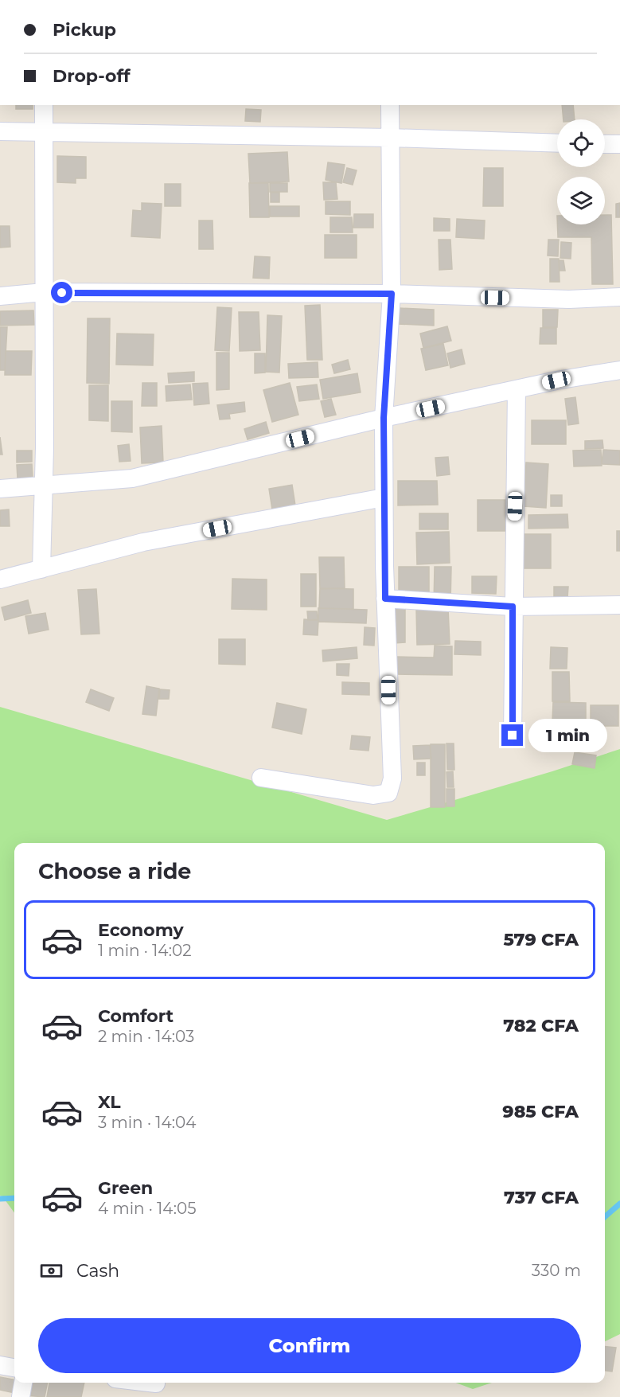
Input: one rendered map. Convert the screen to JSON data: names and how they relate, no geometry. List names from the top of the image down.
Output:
{
  "page": {
    "banner": ["Pickup", "Drop-off"],
    "bubble": "1 min",
    "heading": "Choose a ride",
    "list": [
      {
        "name": "Economy",
        "note": "1 min · 14:02",
        "value": "579 CFA"
      },
      {
        "name": "Comfort",
        "note": "2 min · 14:03",
        "value": "782 CFA"
      },
      {
        "name": "XL",
        "note": "3 min · 14:04",
        "value": "985 CFA"
      },
      {
        "name": "Green",
        "note": "4 min · 14:05",
        "value": "737 CFA"
      }
    ],
    "pay": ["Cash", "330 m"],
    "buttons": "Confirm"
  }
}
